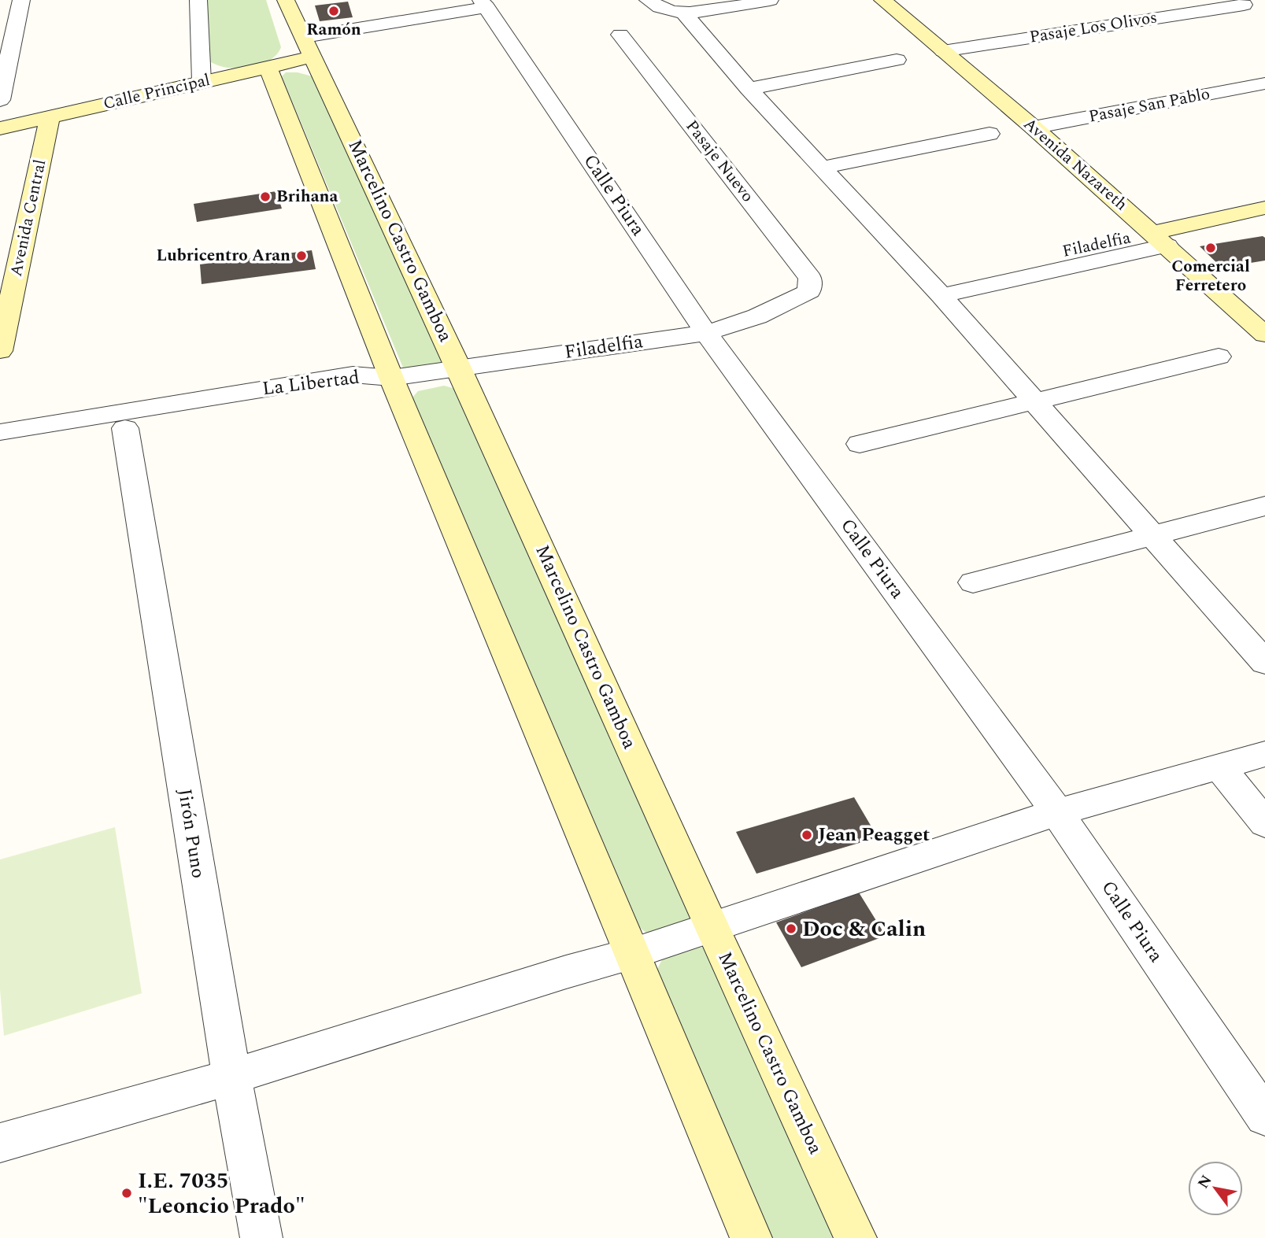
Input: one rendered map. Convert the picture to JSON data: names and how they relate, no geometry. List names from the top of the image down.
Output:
{
  "streets": {
    "main road": [
      "Calle Principal",
      "Avenida Nazareth",
      "Avenida Central",
      "Marcelino Castro Gamboa",
      "Filadelfia"
    ],
    "street": [
      "Pasaje Los Olivos",
      "Pasaje San Pablo",
      "Pasaje Nuevo",
      "Calle Piura",
      "La Libertad",
      "Jirón Puno"
    ]
  },
  "crossings": [
    ["Pasaje Los Olivos", "Avenida Nazareth"],
    ["Calle Principal", "Avenida Central"],
    ["Calle Principal", "Marcelino Castro Gamboa"],
    ["Pasaje San Pablo", "Avenida Nazareth"],
    ["Pasaje Nuevo", "Filadelfia"],
    ["Avenida Nazareth", "Filadelfia"],
    ["Calle Piura", "Filadelfia"],
    ["Marcelino Castro Gamboa", "Filadelfia"],
    ["Filadelfia", "La Libertad"],
    ["La Libertad", "Jirón Puno"]
  ],
  "places": [
    "Ramón",
    "Brihana",
    "Comercial Ferretero",
    "Lubricentro Aran",
    "Jean Peagget",
    "Doc & Calin",
    "I.E. 7035 \"Leoncio Prado\""
  ],
  "north": "top left"
}
